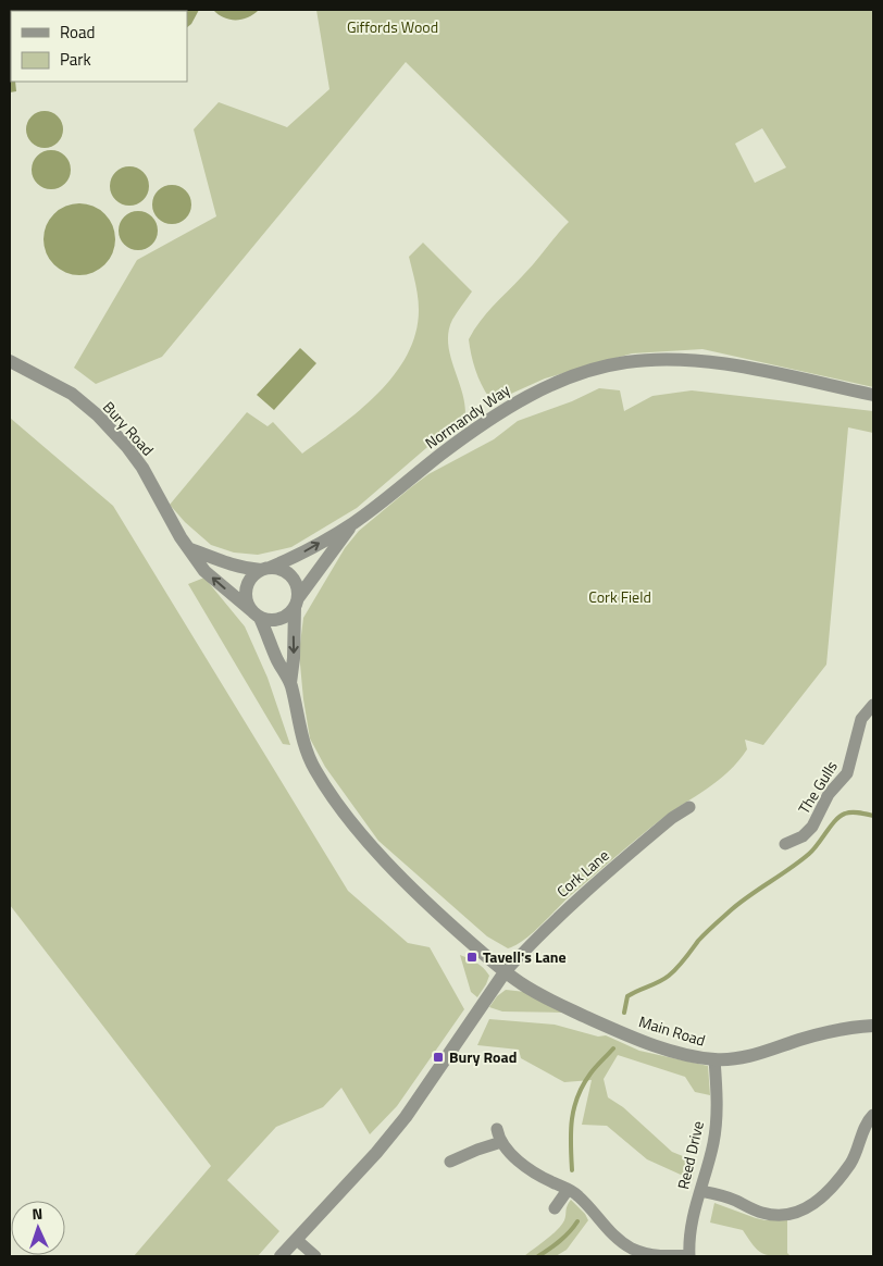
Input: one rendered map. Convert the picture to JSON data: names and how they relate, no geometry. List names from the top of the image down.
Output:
{
  "streets": {
    "street": [
      "Normandy Way",
      "Bury Road",
      "The Gulls",
      "Cork Lane",
      "Main Road",
      "Reed Drive"
    ]
  },
  "crossings": [
    ["Normandy Way", "Bury Road"],
    ["Cork Lane", "Main Road"],
    ["Main Road", "Reed Drive"]
  ],
  "parks": ["Giffords Wood", "Cork Field"],
  "places": {
    "transit": ["Tavell's Lane", "Bury Road"]
  },
  "legend": ["Road", "Park"],
  "north": "top"
}
